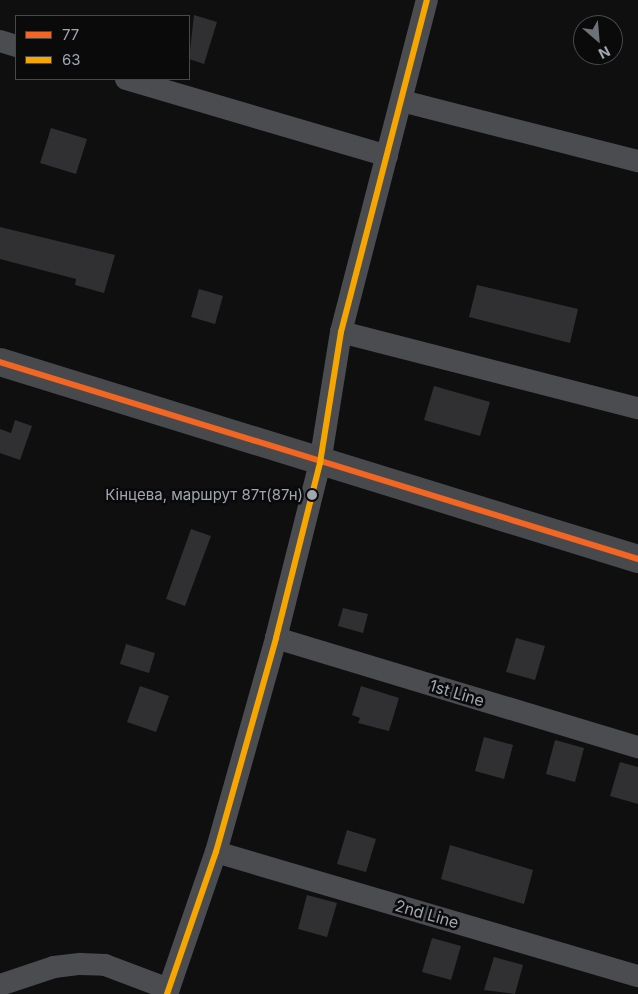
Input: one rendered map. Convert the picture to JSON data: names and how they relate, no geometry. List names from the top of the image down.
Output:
{
  "streets": {
    "street": ["1st Line", "2nd Line"]
  },
  "places": ["Кінцева, маршрут 87т(87н)"],
  "lines": ["transit line 63", "transit line 77"],
  "legend": ["77", "63"],
  "north": "bottom right"
}
